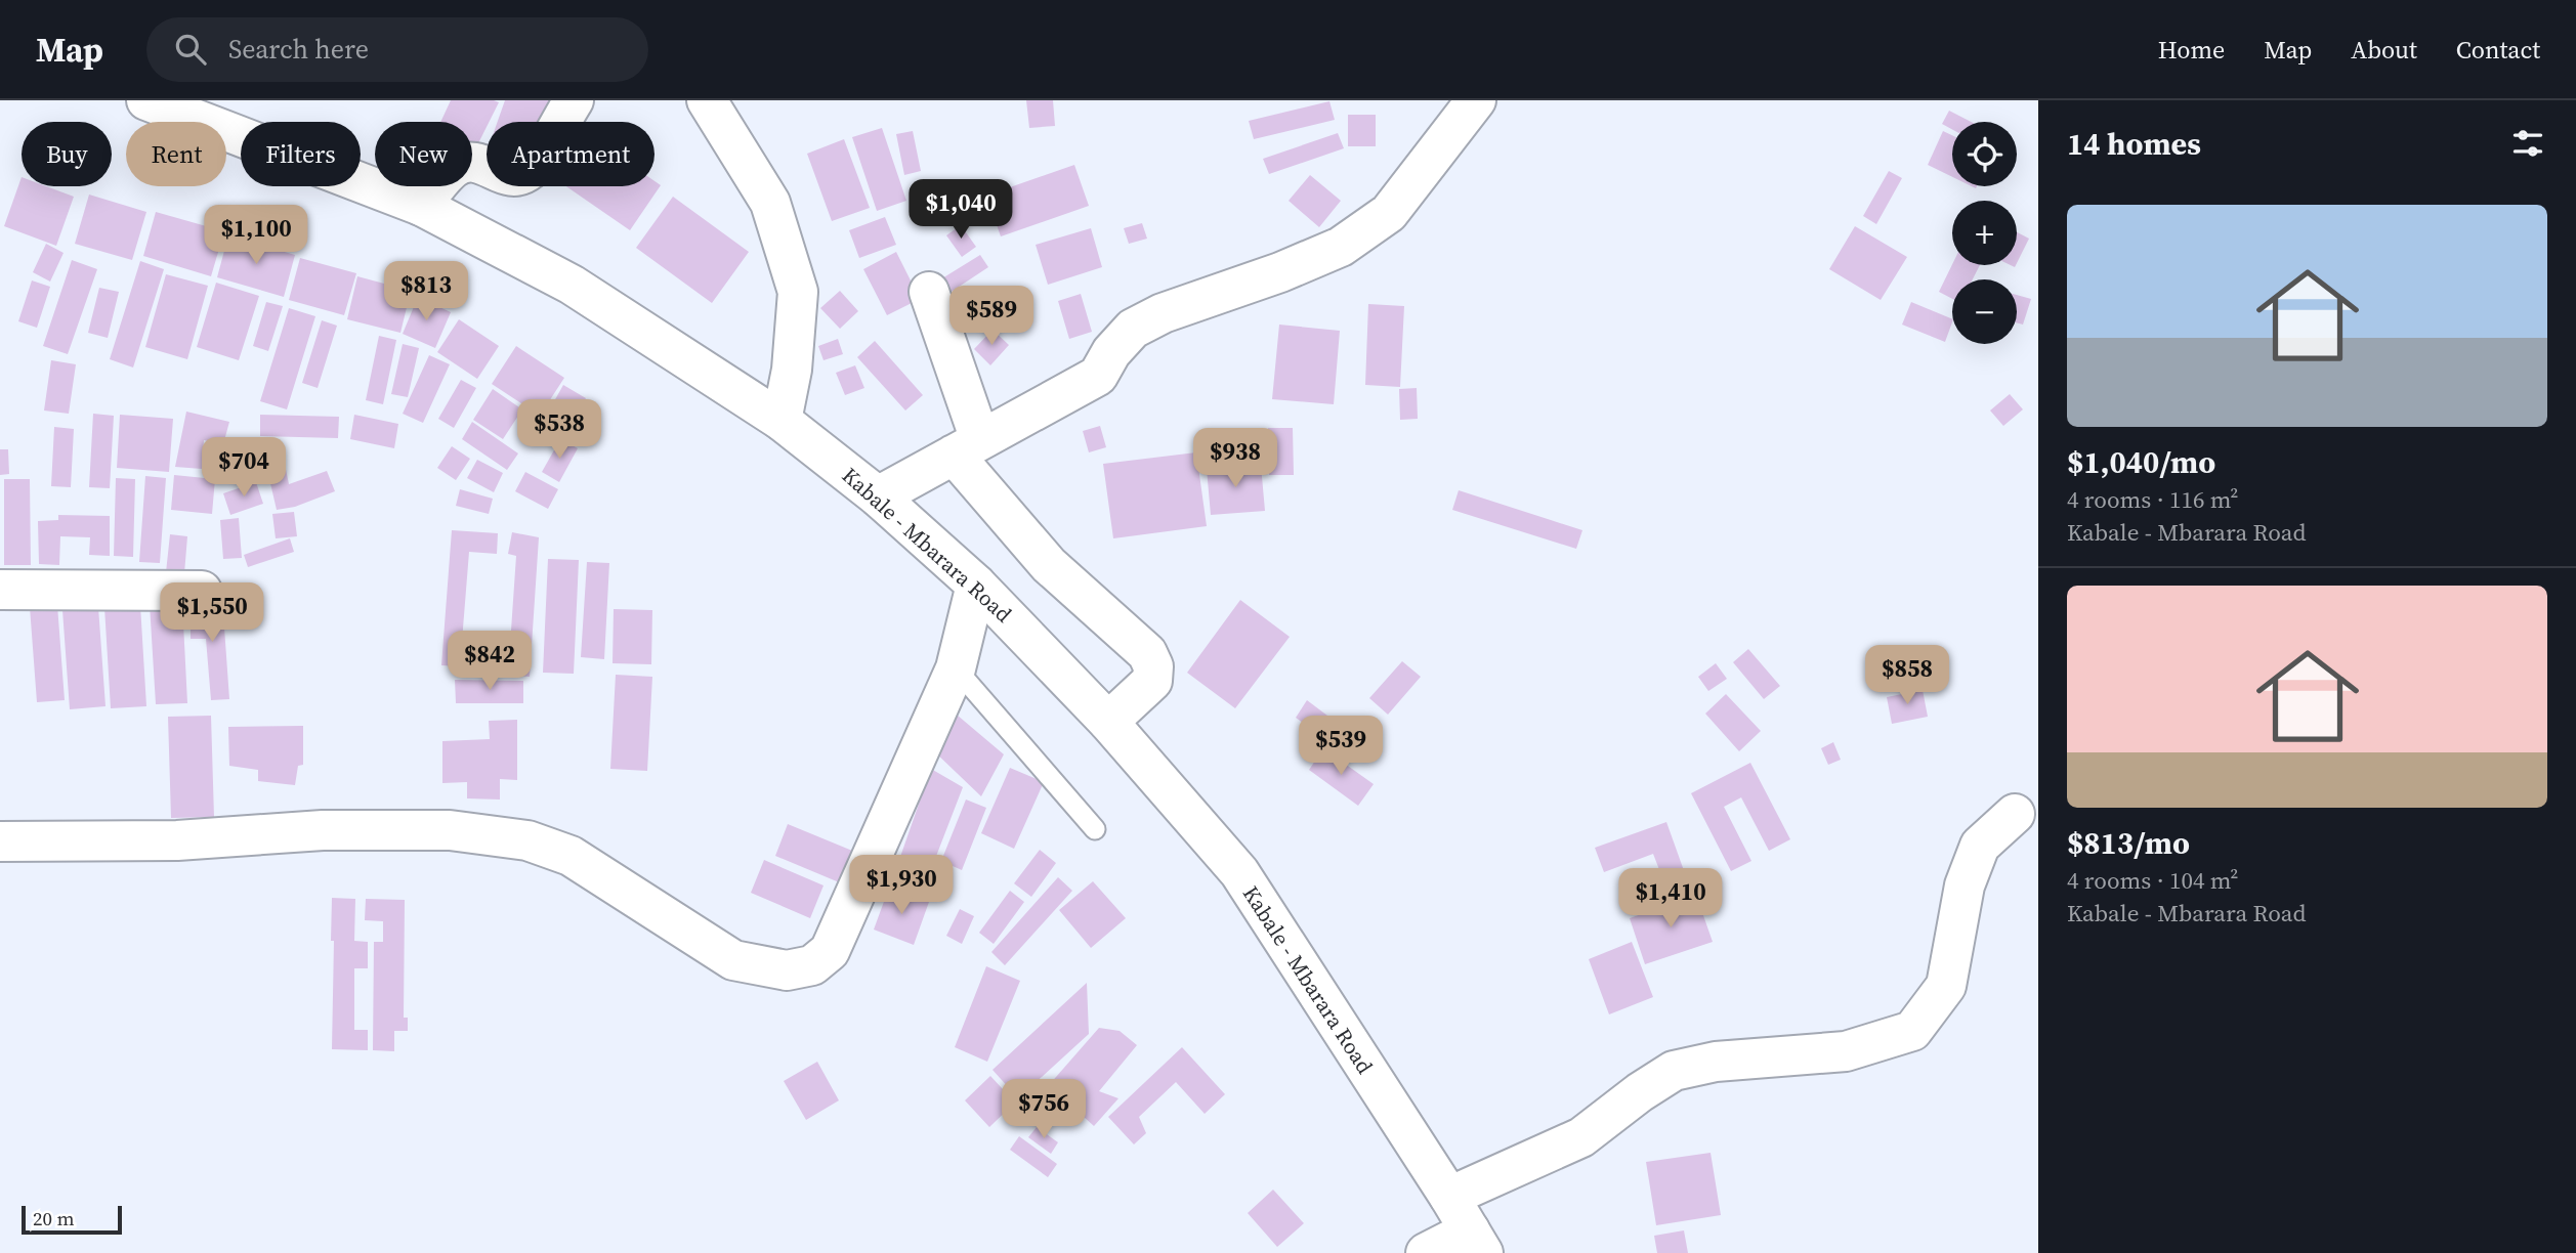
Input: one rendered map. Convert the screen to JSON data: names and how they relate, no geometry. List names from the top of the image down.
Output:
{
  "streets": {
    "street": ["Kabale - Mbarara Road"]
  },
  "scale_bar": "20 m",
  "page": {
    "header": "Map",
    "search": "Search here",
    "nav": [
      "Home",
      "Map",
      "About",
      "Contact"
    ],
    "heading": "14 homes",
    "map_buttons": ["+", "−"],
    "chip": [
      "Buy",
      "Rent",
      "Filters",
      "New",
      "Apartment"
    ],
    "price": [
      "$1,040",
      "$1,100",
      "$813",
      "$589",
      "$538",
      "$938",
      "$704",
      "$1,550",
      "$842",
      "$858",
      "$539",
      "$1,930",
      "$1,410",
      "$756"
    ],
    "list": [
      {
        "name": "$1,040/mo",
        "note": "4 rooms · 116 m² · Kabale - Mbarara Road"
      },
      {
        "name": "$813/mo",
        "note": "4 rooms · 104 m² · Kabale - Mbarara Road"
      }
    ],
    "scale": "20 m"
  }
}
